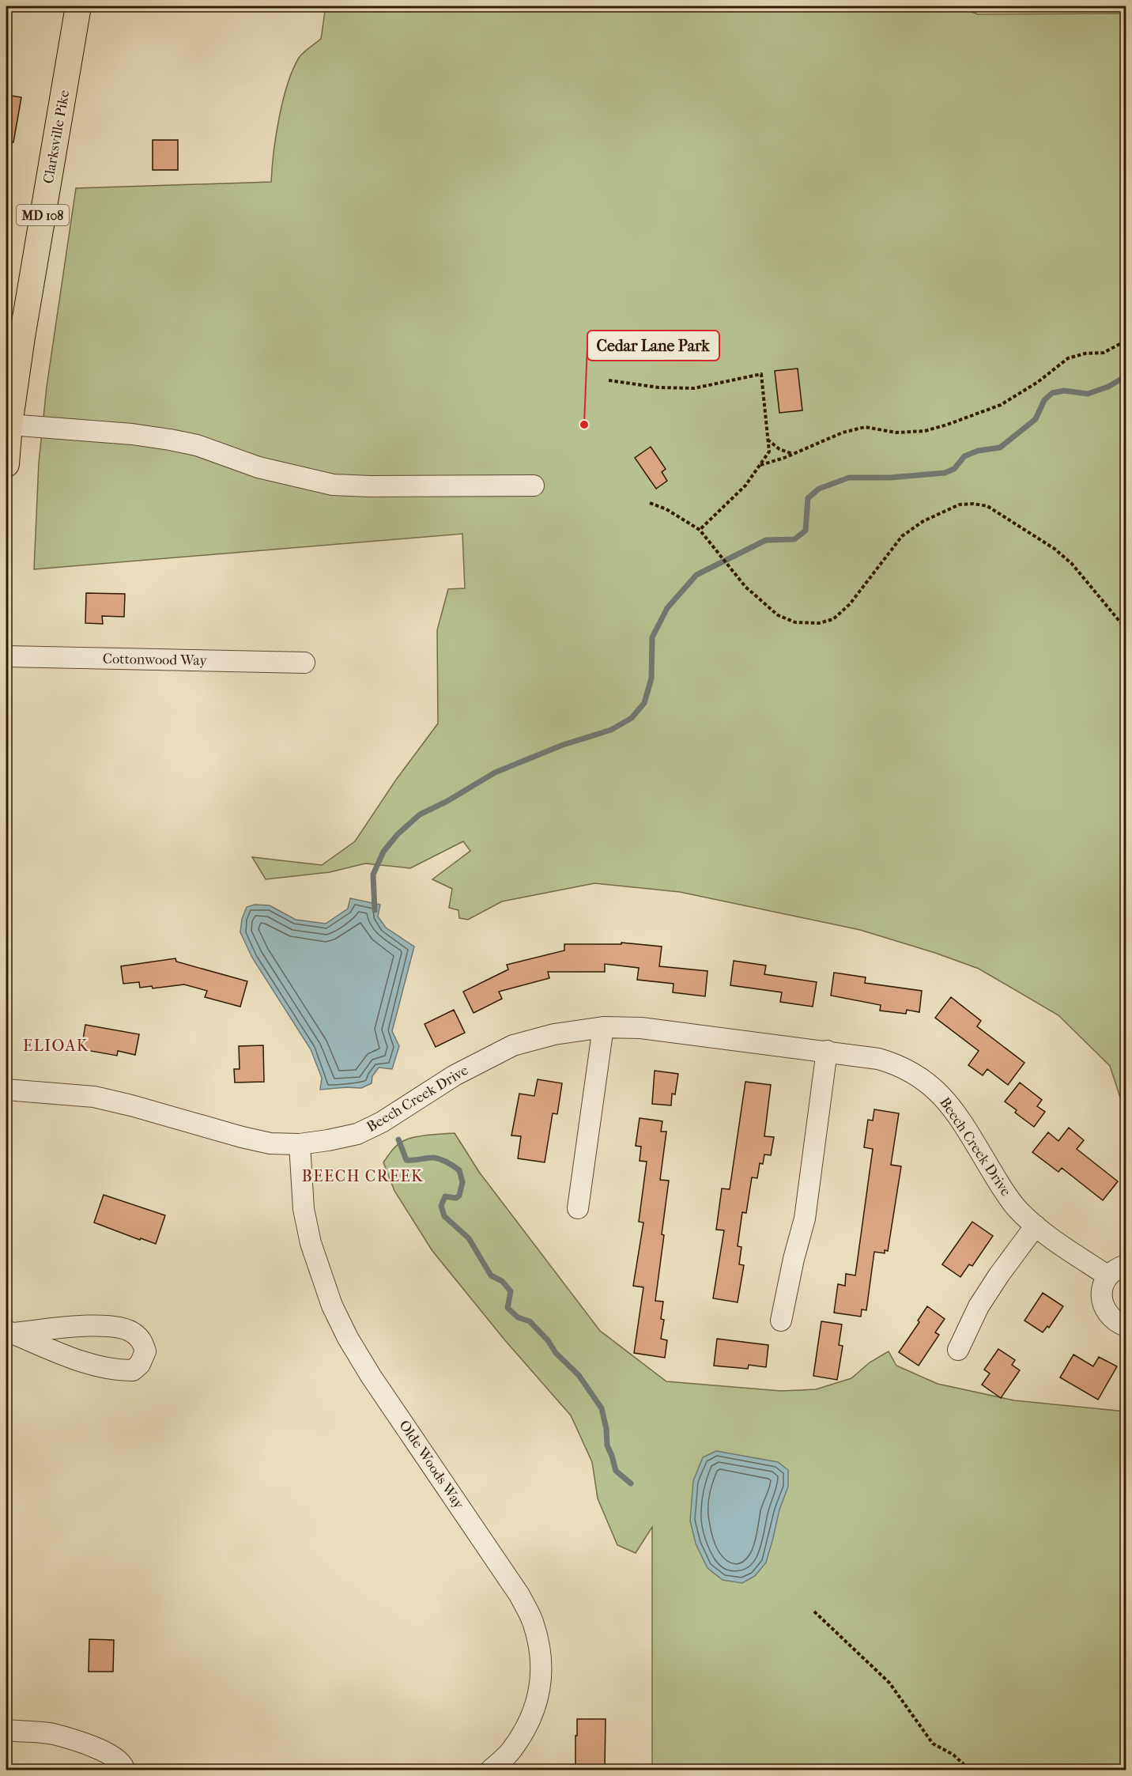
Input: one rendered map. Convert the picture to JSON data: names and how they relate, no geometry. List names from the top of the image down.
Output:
{
  "streets": {
    "main road": ["Clarksville Pike", "MD 108"],
    "street": ["Cottonwood Way", "Beech Creek Drive", "Olde Woods Way"]
  },
  "crossings": [
    ["Beech Creek Drive", "Olde Woods Way"]
  ],
  "districts": ["ELIOAK", "BEECH CREEK"],
  "places": ["Cedar Lane Park"]
}
